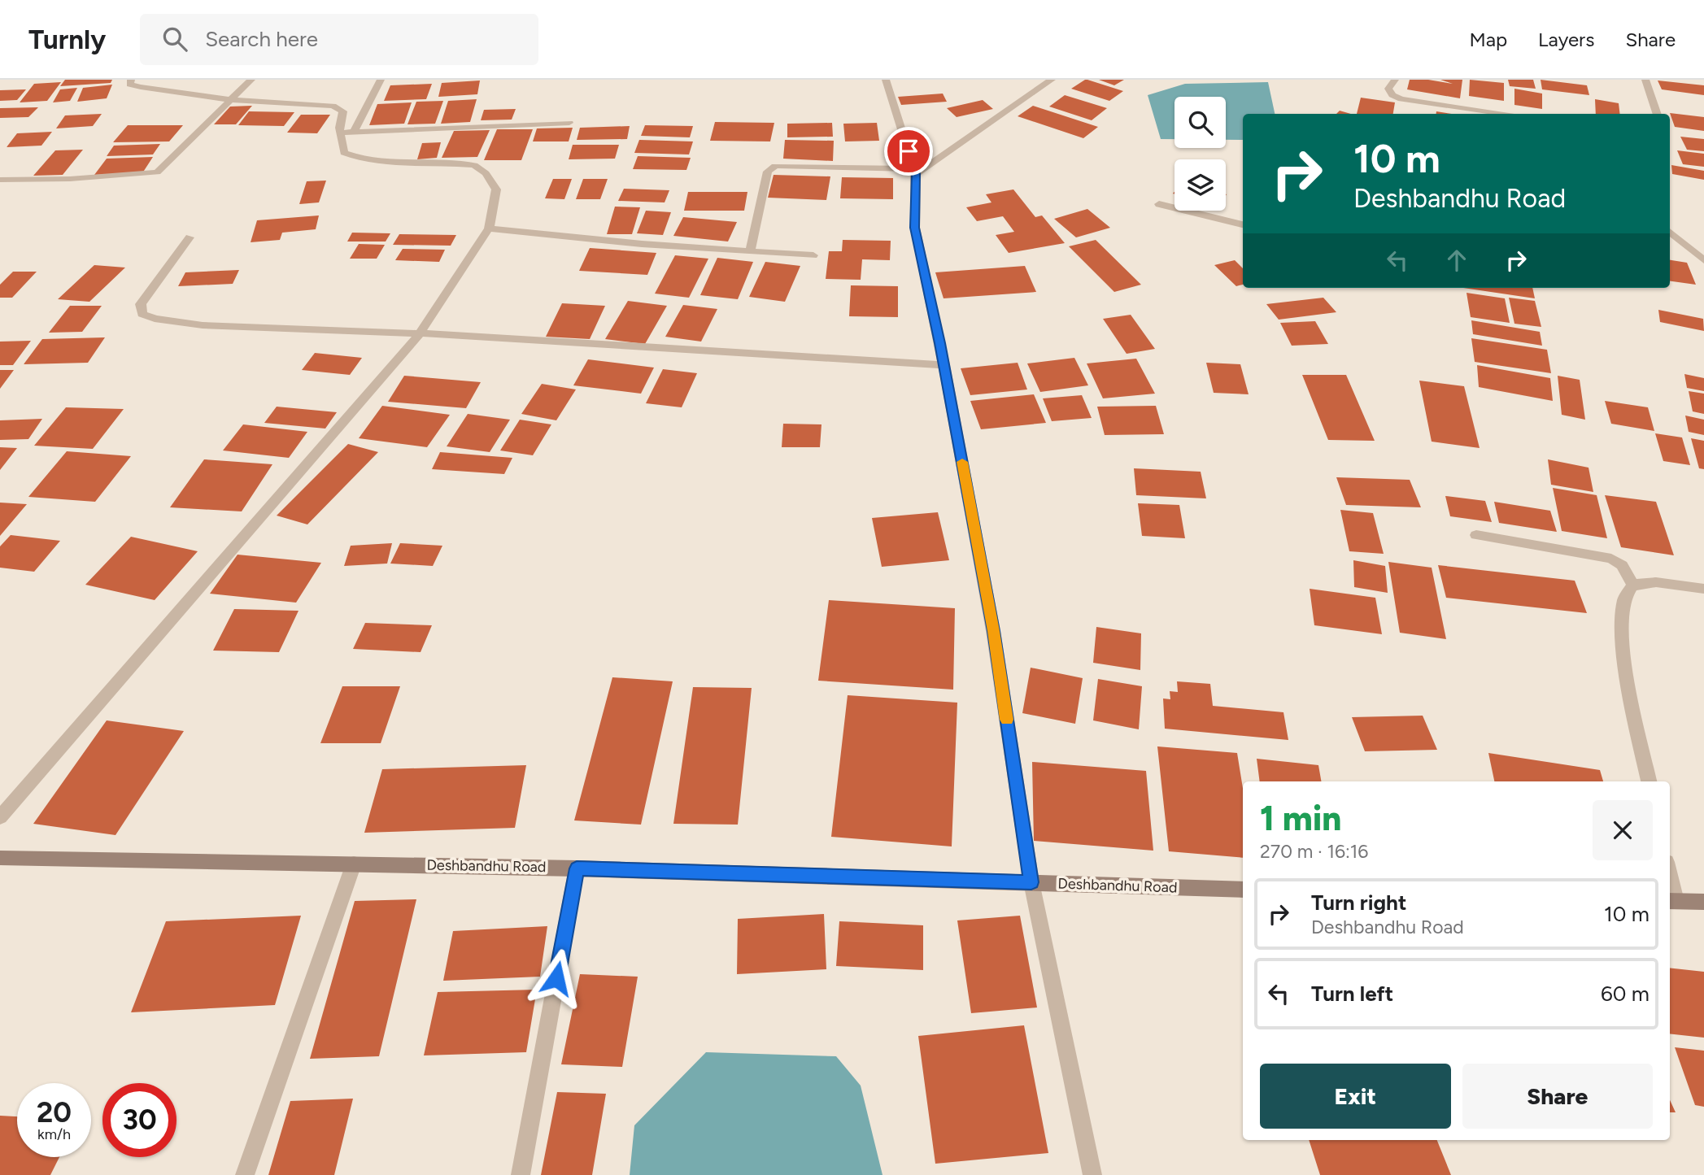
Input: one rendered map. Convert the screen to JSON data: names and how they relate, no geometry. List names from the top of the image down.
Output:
{
  "streets": {
    "street": ["Deshbandhu Road"]
  },
  "page": {
    "header": "Turnly",
    "search": "Search here",
    "nav": ["Map", "Layers", "Share"],
    "turn": ["10 m", "Deshbandhu Road"],
    "heading": ["1 min", "270 m · 16:16"],
    "list": [
      {
        "name": "Turn right",
        "note": "Deshbandhu Road",
        "value": "10 m"
      },
      {
        "name": "Turn left",
        "value": "60 m"
      }
    ],
    "buttons": ["Exit", "Share"],
    "speed": "20 km/h",
    "limit": "30"
  }
}
